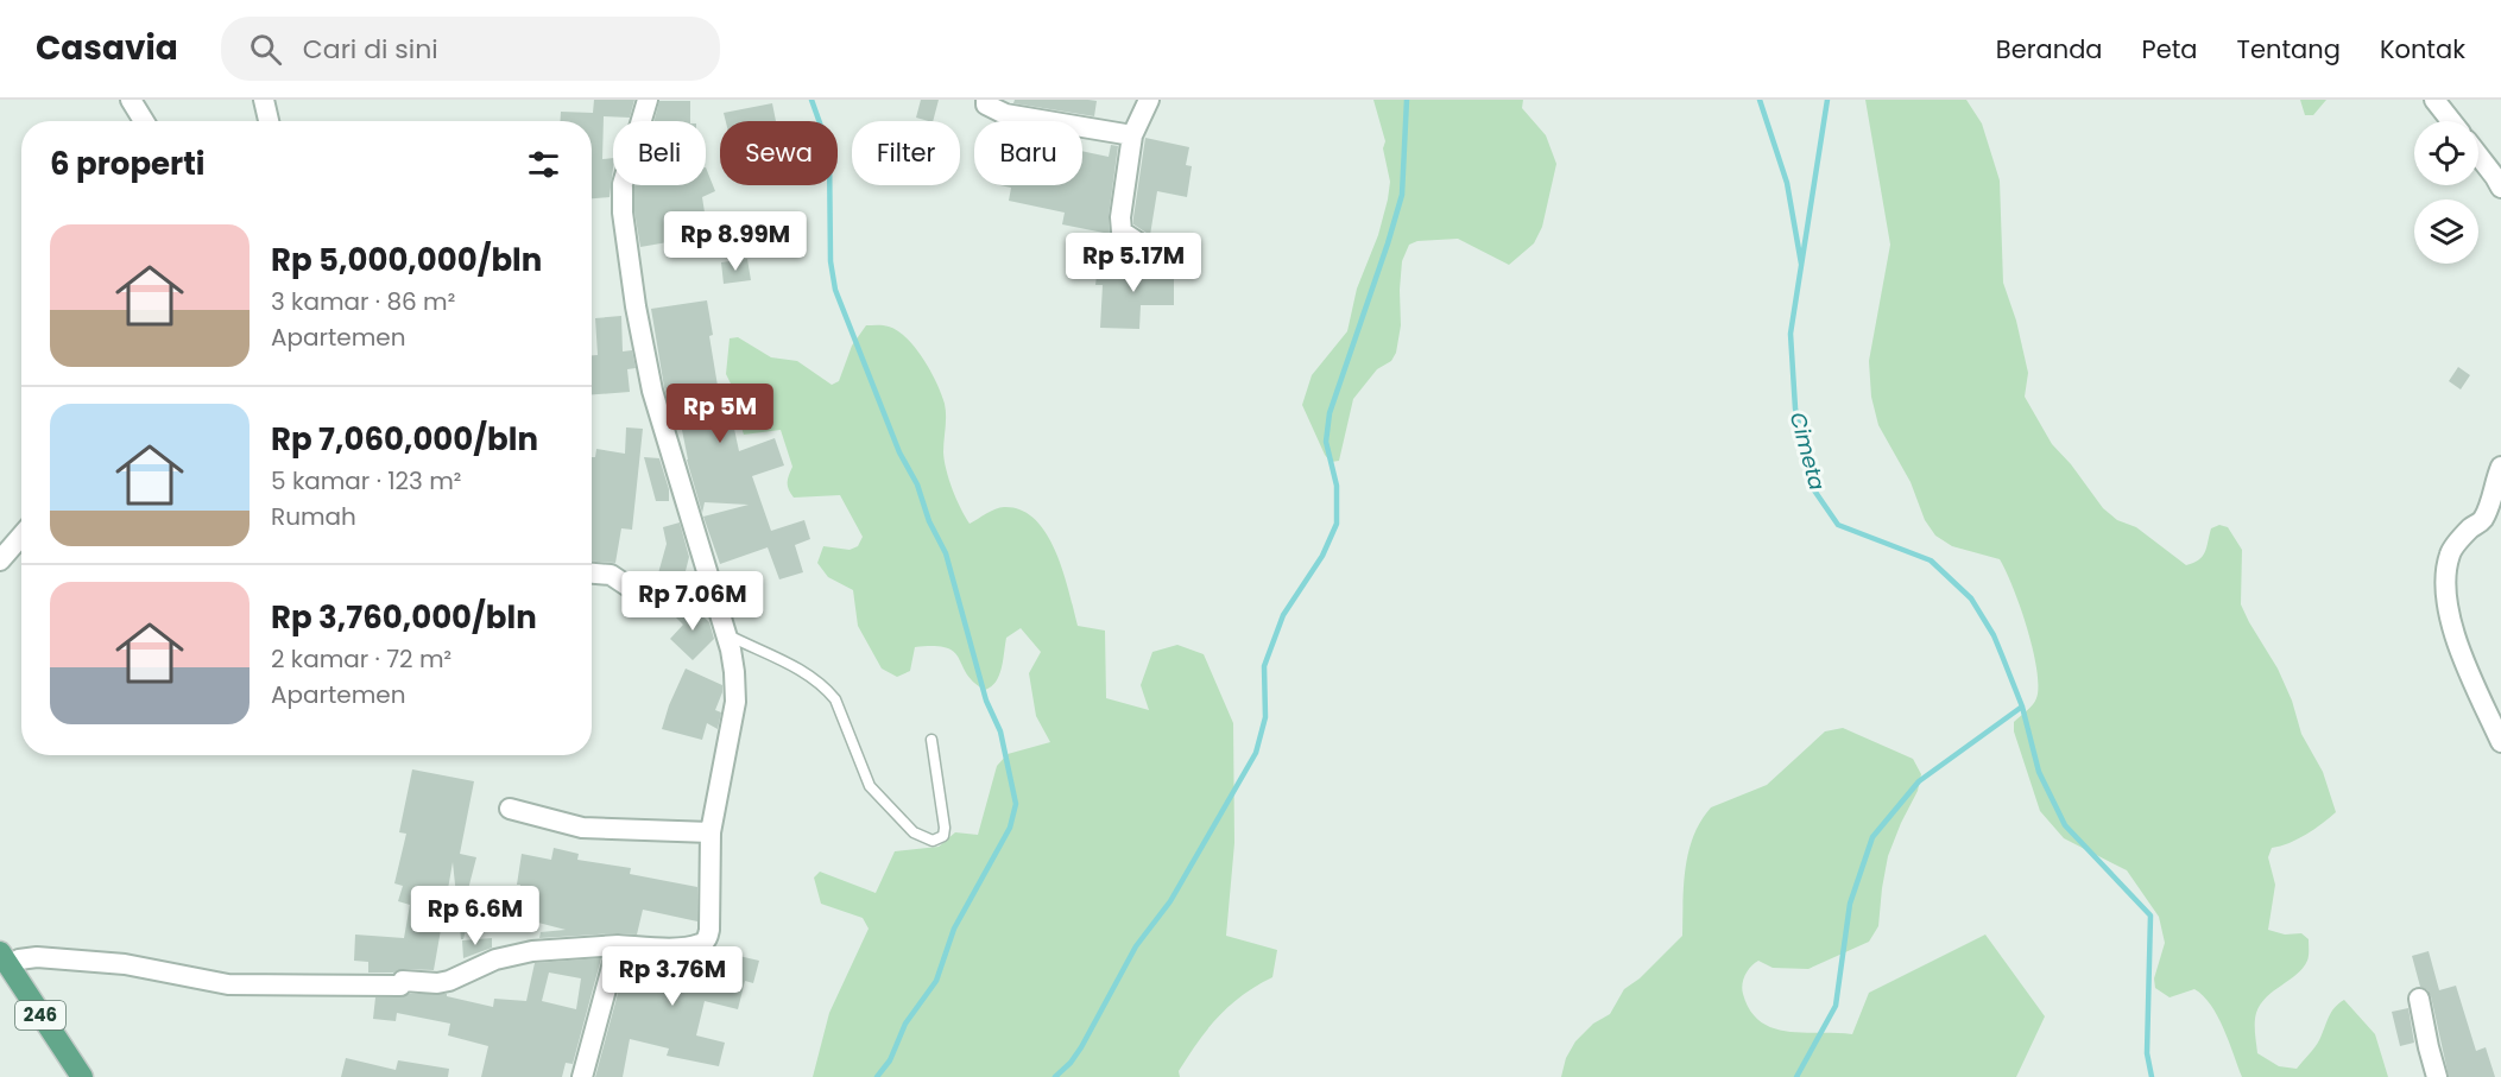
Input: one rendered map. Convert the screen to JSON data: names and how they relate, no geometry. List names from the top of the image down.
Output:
{
  "streets": {
    "main road": ["246"]
  },
  "water": ["Cimeta"],
  "page": {
    "header": "Casavia",
    "search": "Cari di sini",
    "nav": [
      "Beranda",
      "Peta",
      "Tentang",
      "Kontak"
    ],
    "chip": [
      "Beli",
      "Sewa",
      "Filter",
      "Baru"
    ],
    "heading": "6 properti",
    "list": [
      {
        "name": "Rp 5,000,000/bln",
        "note": "3 kamar · 86 m² · Apartemen"
      },
      {
        "name": "Rp 7,060,000/bln",
        "note": "5 kamar · 123 m² · Rumah"
      },
      {
        "name": "Rp 3,760,000/bln",
        "note": "2 kamar · 72 m² · Apartemen"
      }
    ],
    "price": [
      "Rp 8.99M",
      "Rp 5.17M",
      "Rp 5M",
      "Rp 7.06M",
      "Rp 6.6M",
      "Rp 3.76M"
    ]
  }
}
